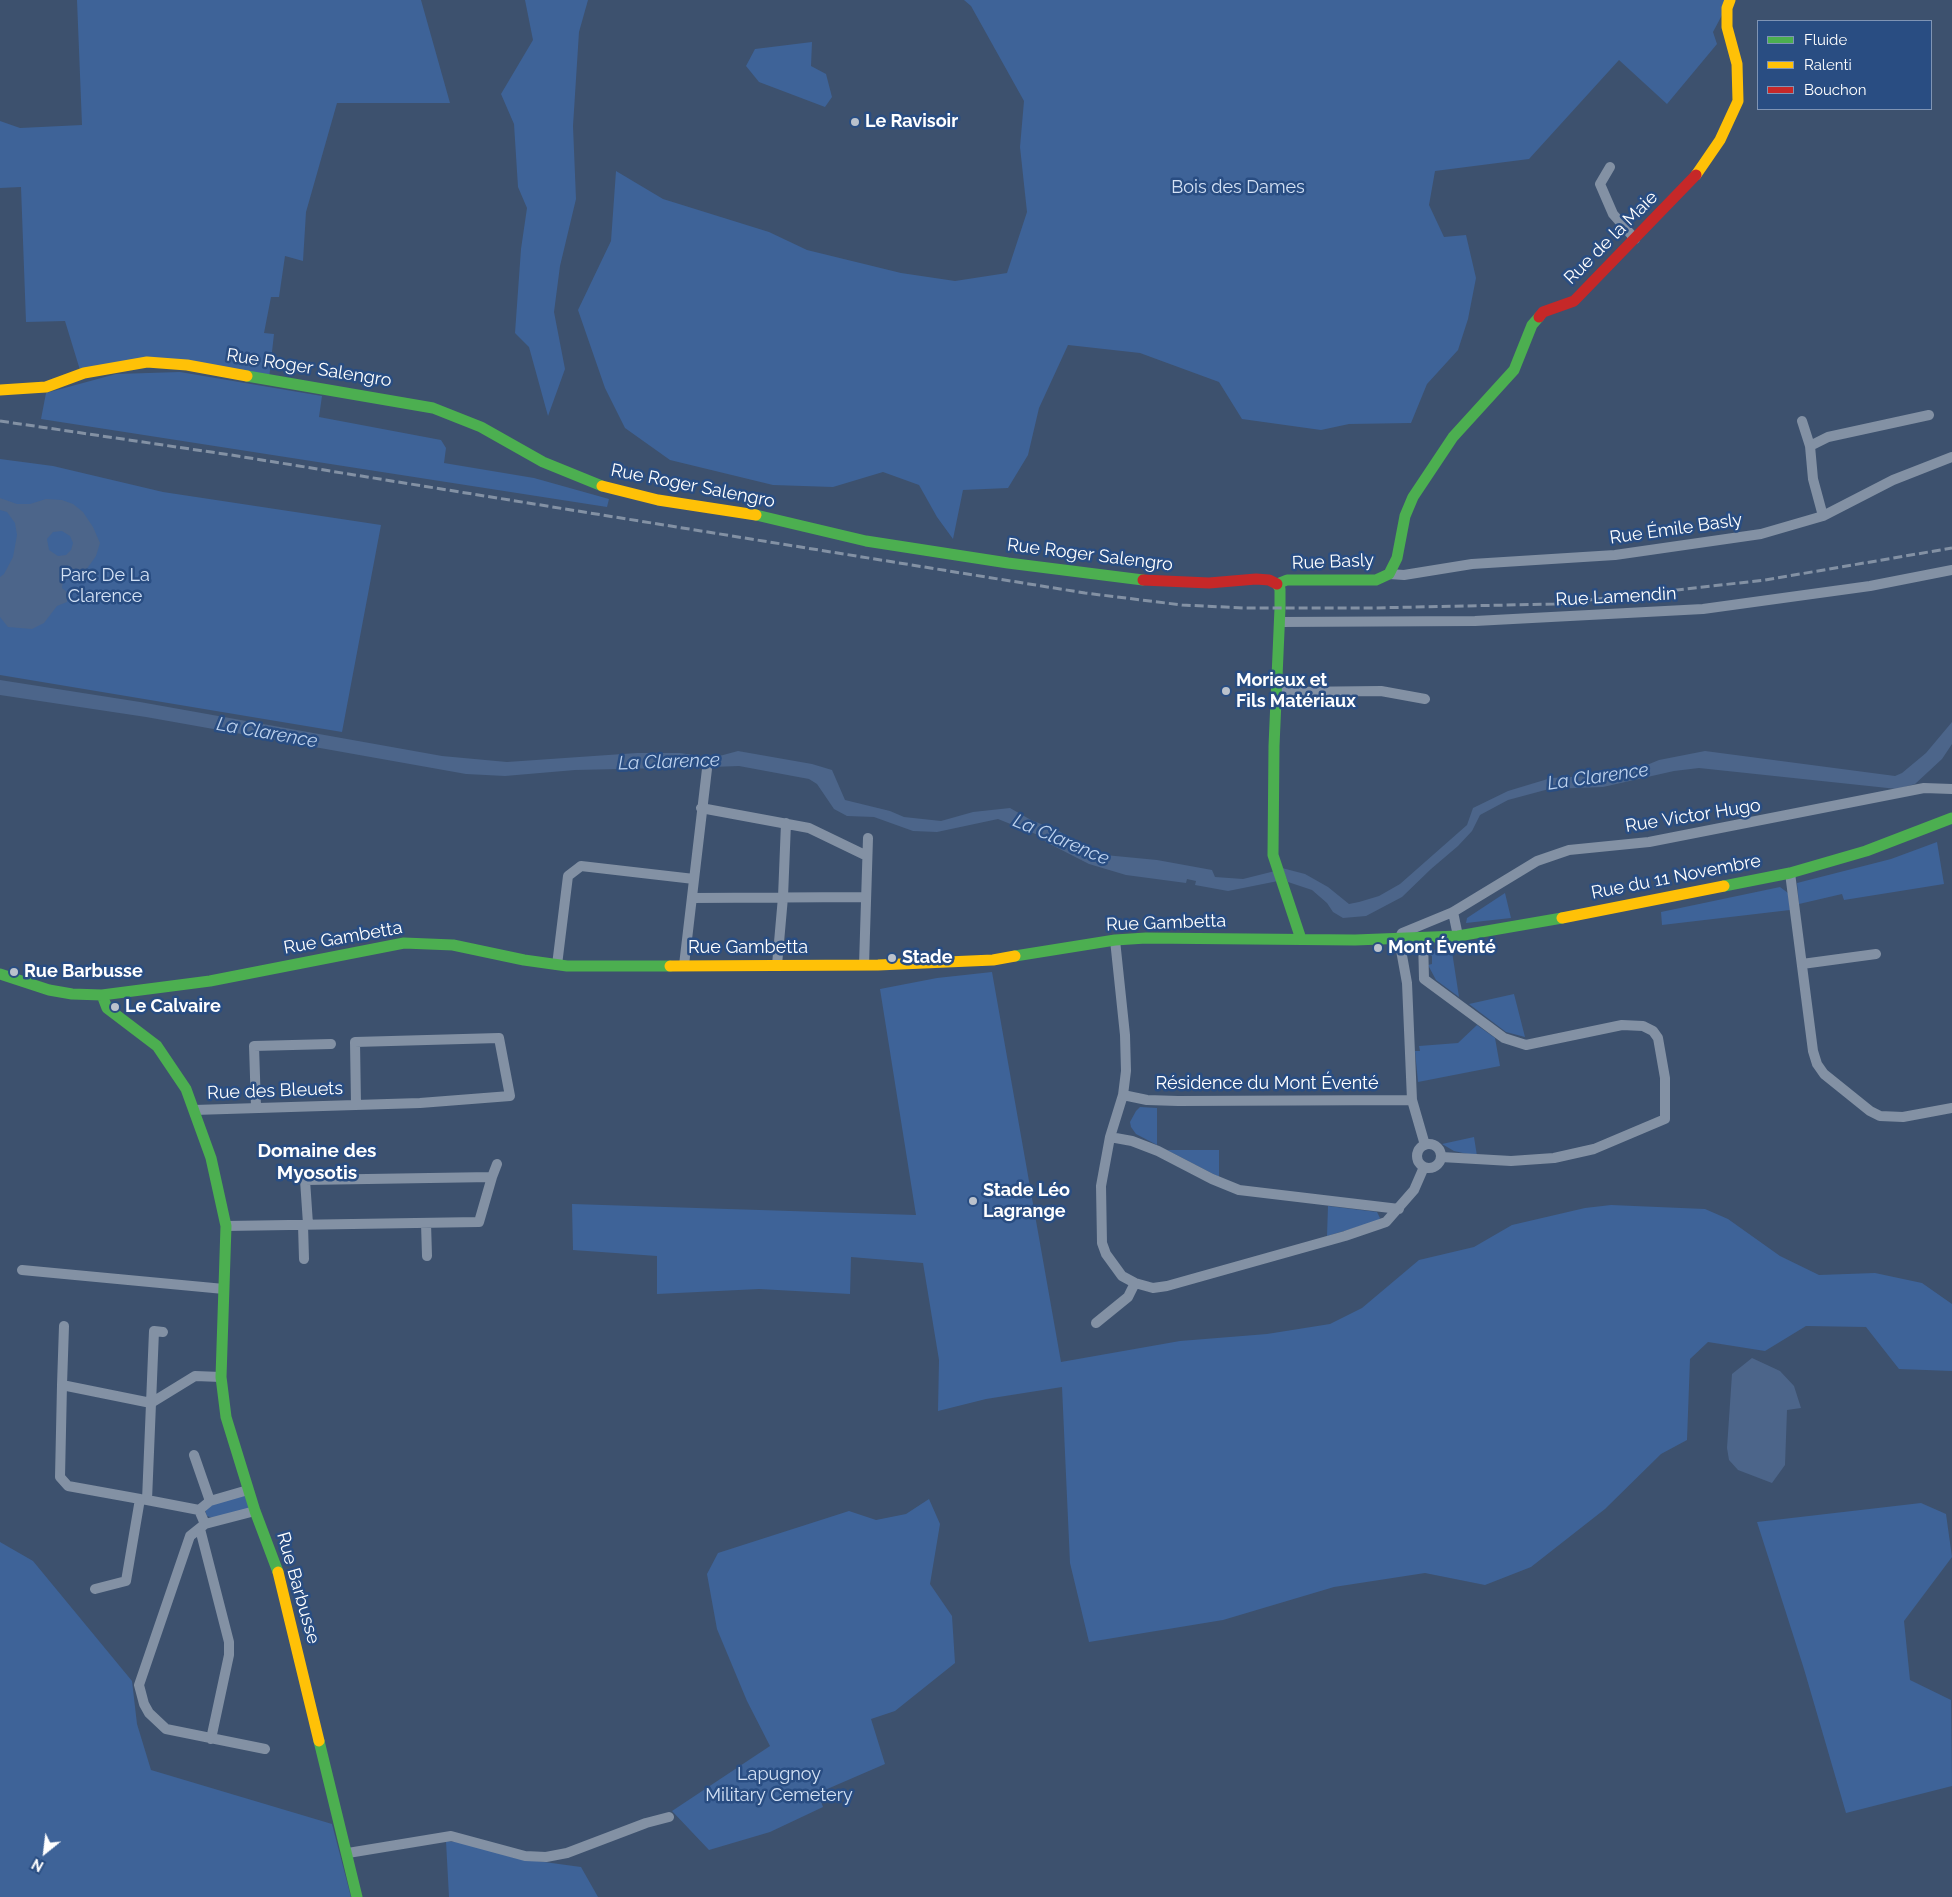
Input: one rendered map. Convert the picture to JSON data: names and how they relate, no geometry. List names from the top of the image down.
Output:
{
  "streets": {
    "street": [
      "Rue de la Maie",
      "Rue Roger Salengro",
      "Rue Émile Basly",
      "Rue Basly",
      "Rue Lamendin",
      "Rue Victor Hugo",
      "Rue du 11 Novembre",
      "Rue Gambetta",
      "Résidence du Mont Éventé",
      "Rue des Bleuets",
      "Rue Barbusse"
    ]
  },
  "crossings": [
    ["Rue de la Maie", "Rue Émile Basly"],
    ["Rue de la Maie", "Rue Basly"],
    ["Rue Roger Salengro", "Rue Basly"],
    ["Rue Émile Basly", "Rue Basly"],
    ["Rue Victor Hugo", "Rue du 11 Novembre"],
    ["Rue Victor Hugo", "Rue Gambetta"],
    ["Rue du 11 Novembre", "Rue Gambetta"],
    ["Rue Gambetta", "Rue Barbusse"],
    ["Rue des Bleuets", "Rue Barbusse"]
  ],
  "districts": ["Domaine des Myosotis"],
  "water": ["La Clarence"],
  "parks": ["Bois des Dames", "Parc De La Clarence", "Lapugnoy Military Cemetery"],
  "places": [
    "Le Ravisoir",
    "Morieux et Fils Matériaux",
    "Mont Éventé",
    "Stade",
    "Rue Barbusse",
    "Le Calvaire",
    "Stade Léo Lagrange"
  ],
  "legend": ["Fluide", "Ralenti", "Bouchon"],
  "north": "bottom left"
}
